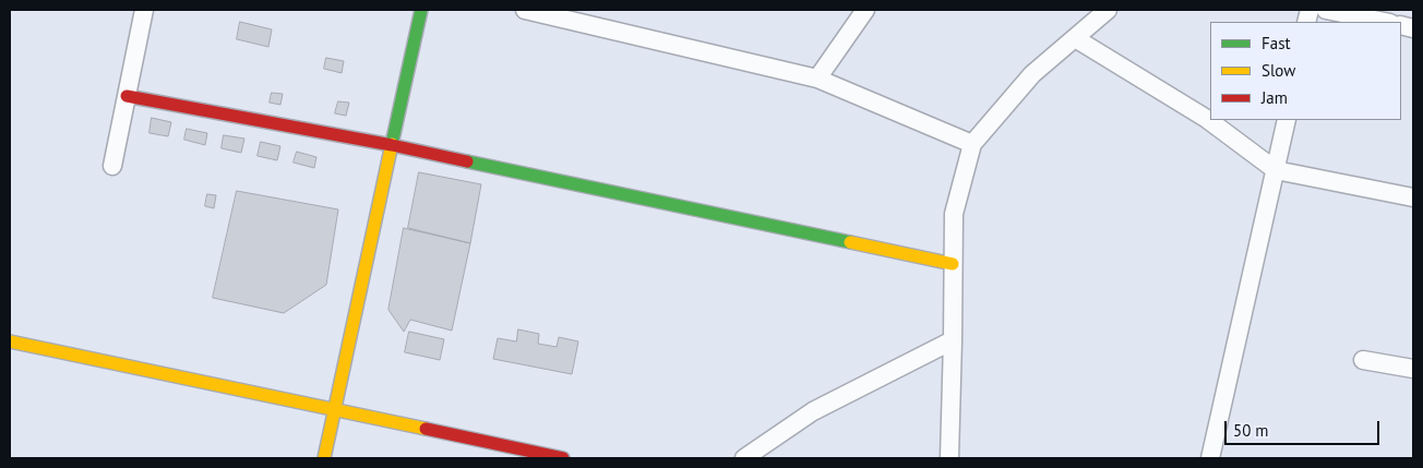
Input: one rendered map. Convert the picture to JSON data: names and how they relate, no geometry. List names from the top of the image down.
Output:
{
  "legend": ["Fast", "Slow", "Jam"],
  "scale_bar": "50 m"
}
